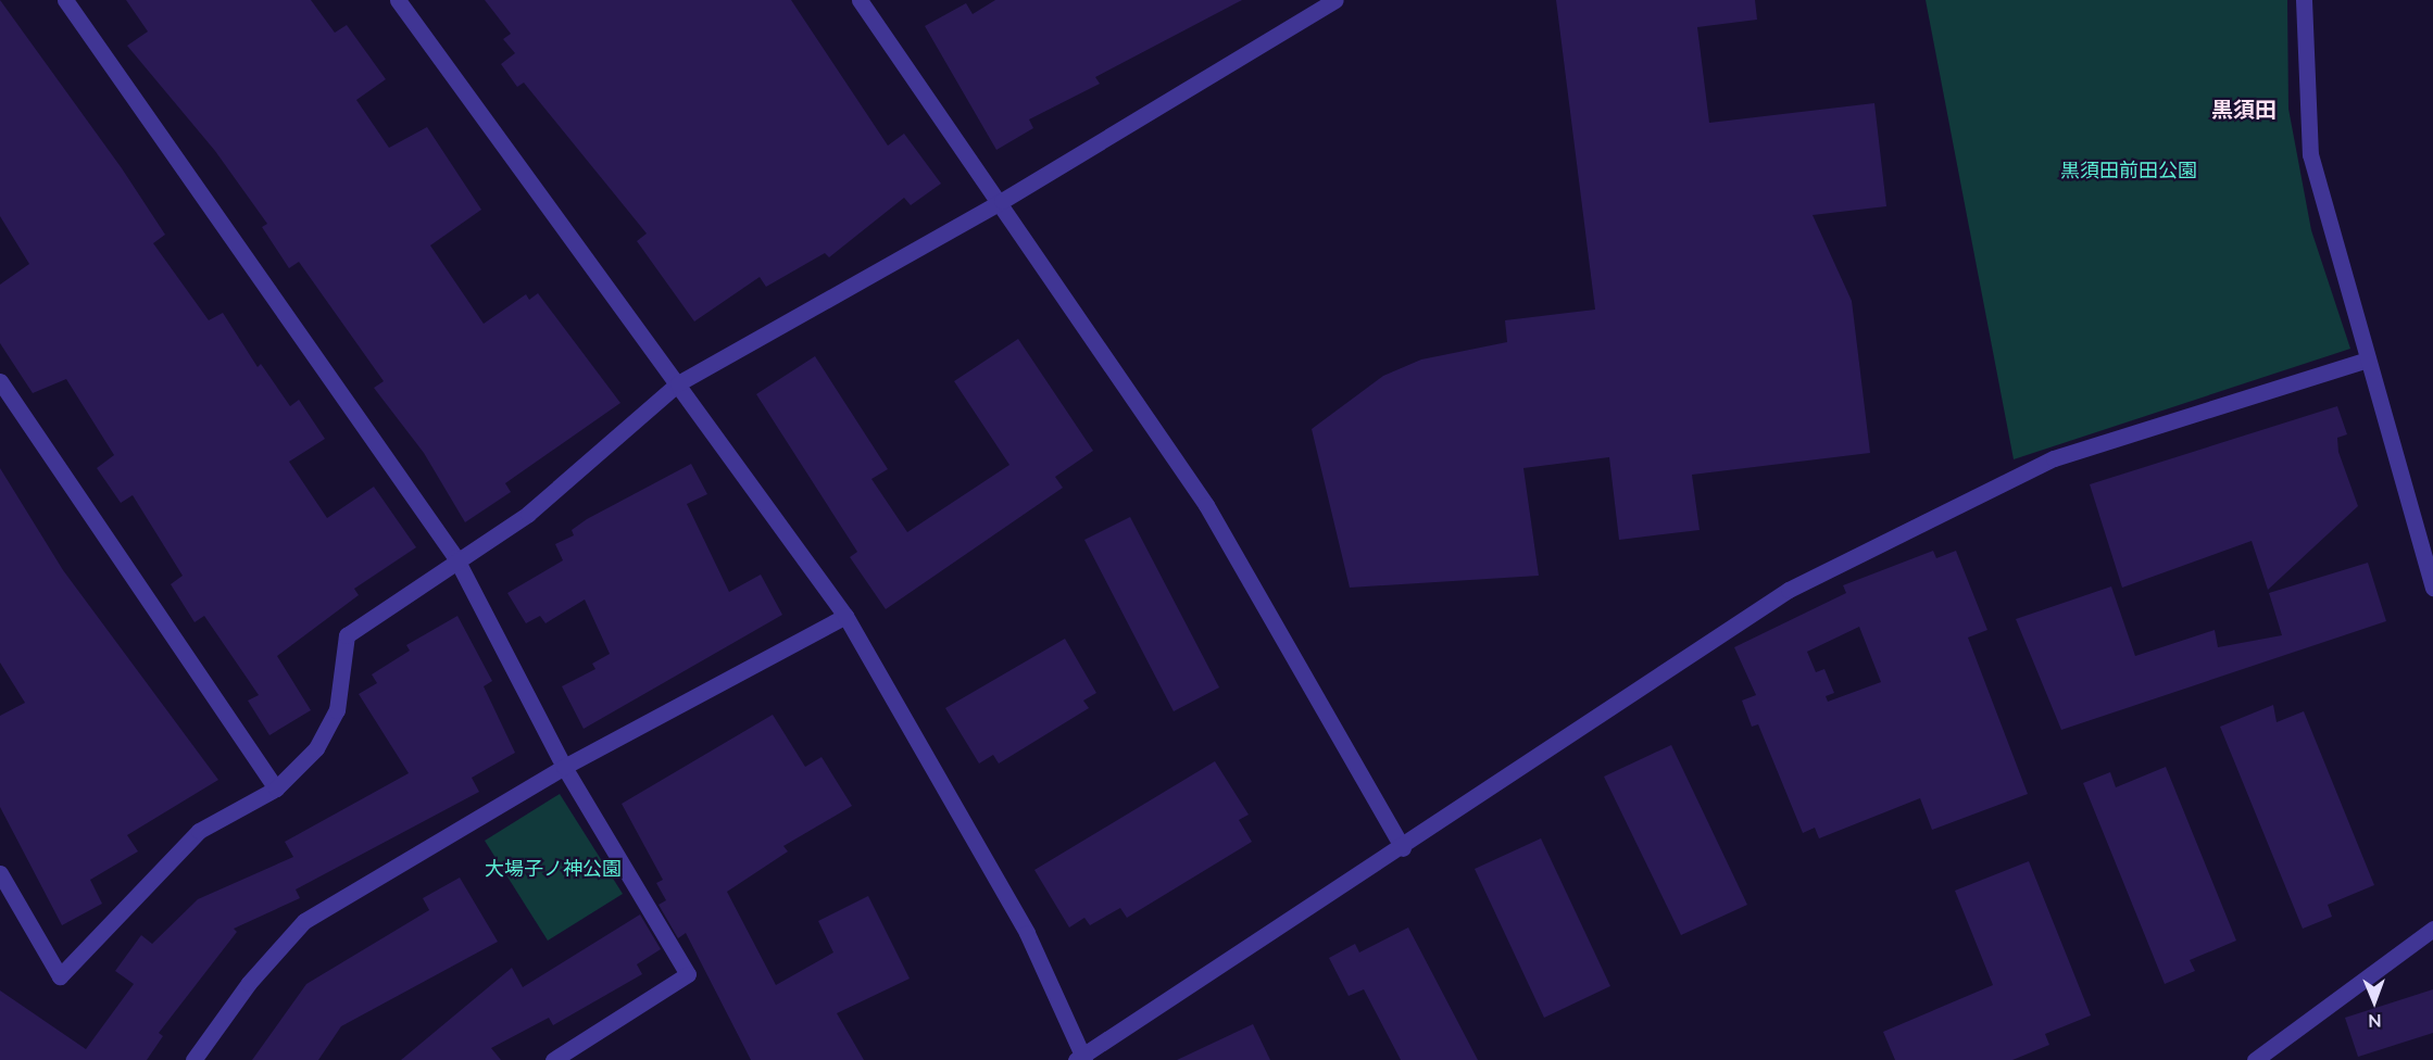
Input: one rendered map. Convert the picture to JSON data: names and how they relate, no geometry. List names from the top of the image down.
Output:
{
  "districts": ["黒須田"],
  "parks": ["黒須田前田公園", "大場子ノ神公園"],
  "north": "bottom"
}
